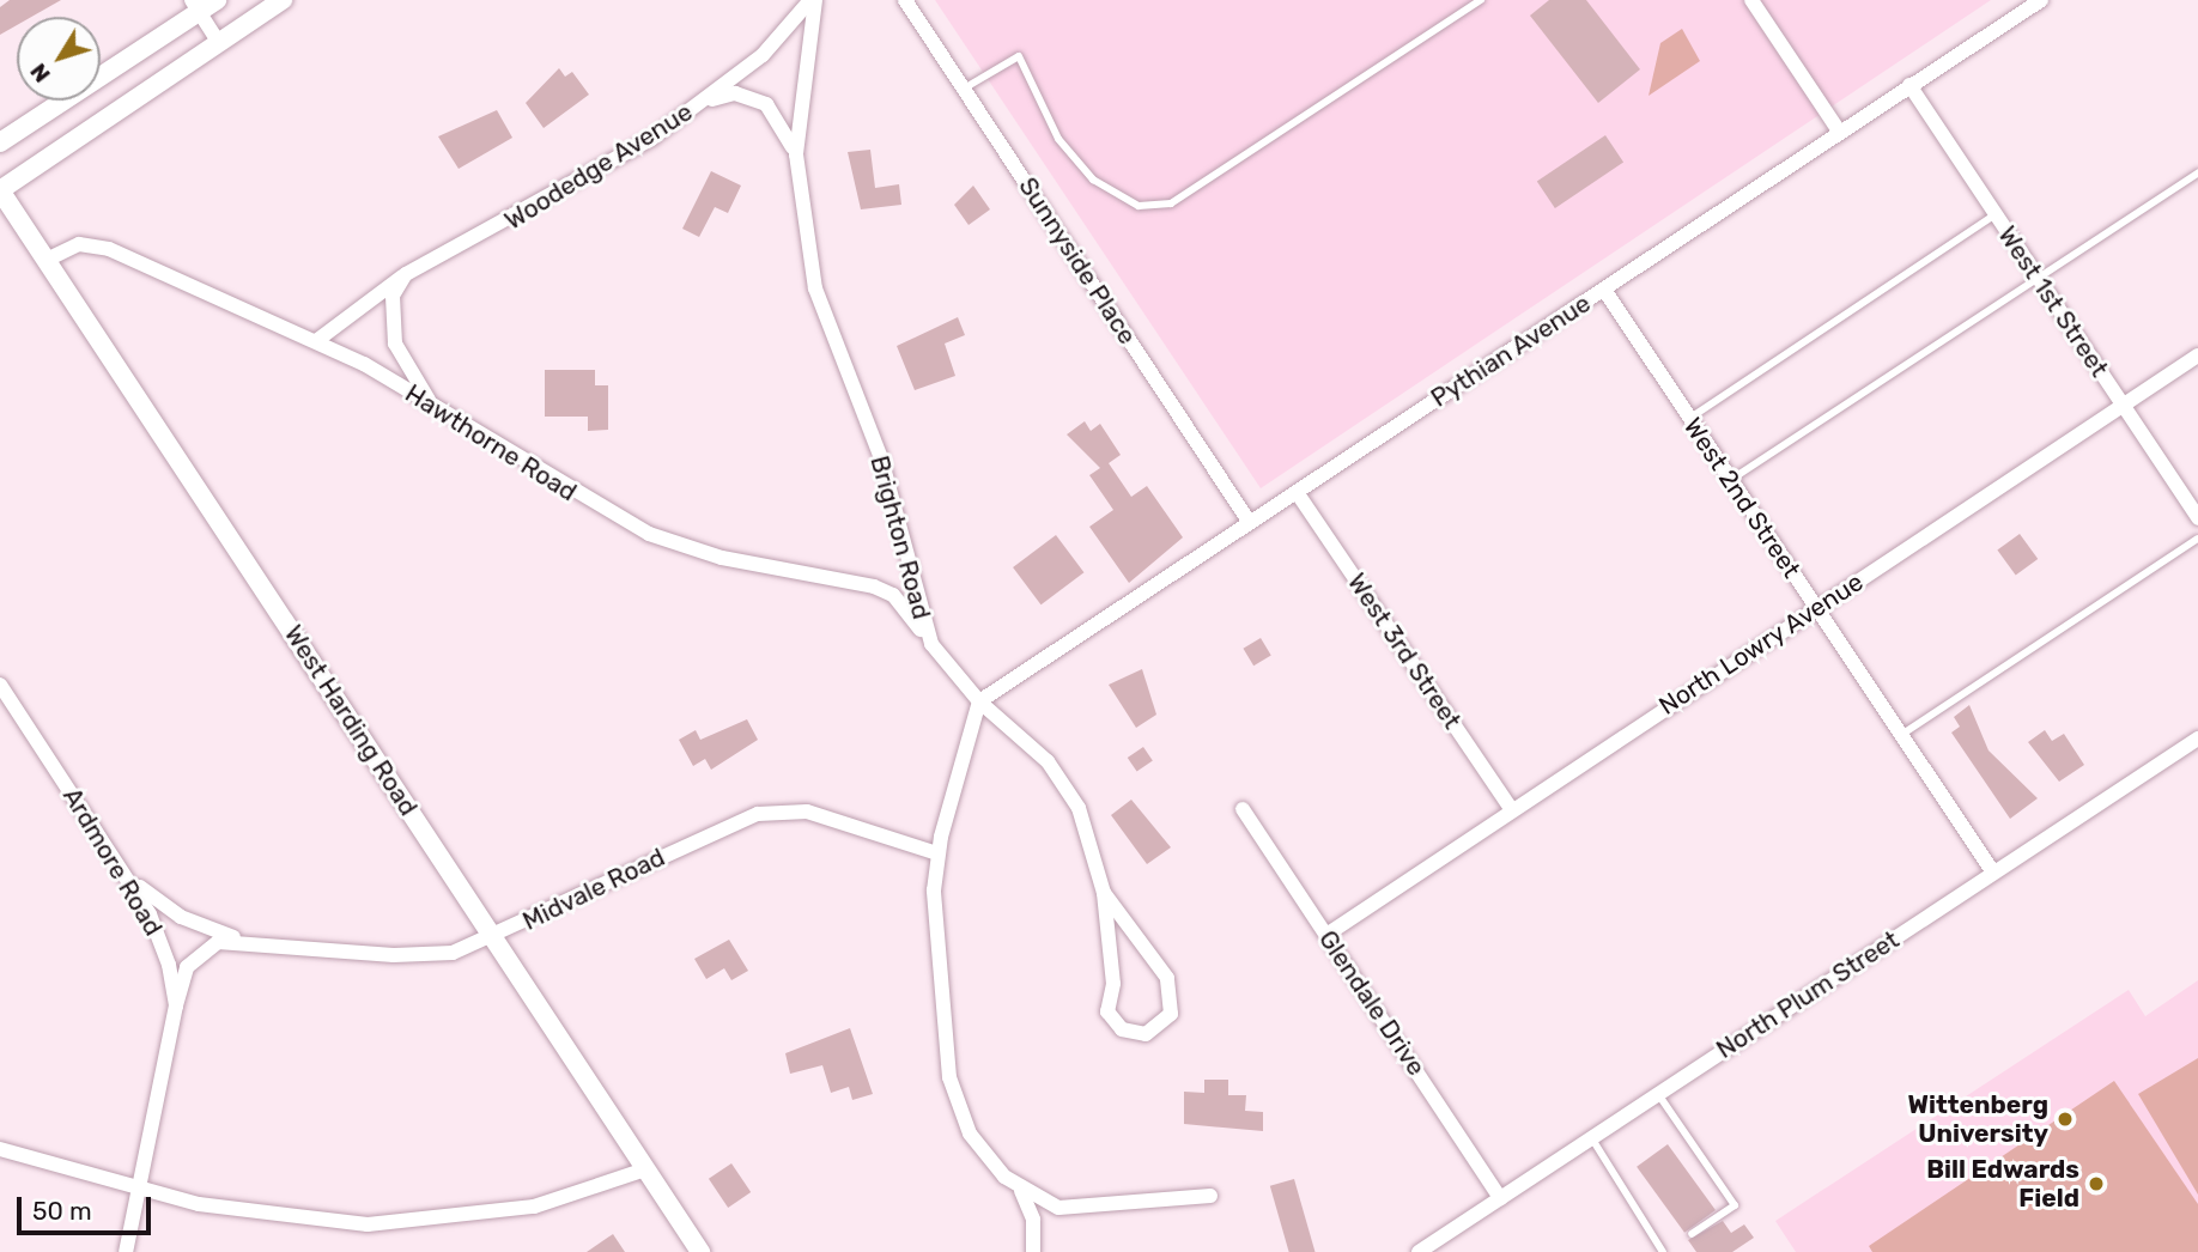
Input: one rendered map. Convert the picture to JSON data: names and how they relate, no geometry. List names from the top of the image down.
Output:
{
  "streets": {
    "street": [
      "Woodedge Avenue",
      "Sunnyside Place",
      "West 1st Street",
      "Pythian Avenue",
      "Hawthorne Road",
      "West 2nd Street",
      "Brighton Road",
      "North Lowry Avenue",
      "West 3rd Street",
      "West Harding Road",
      "Ardmore Road",
      "Midvale Road",
      "North Plum Street",
      "Glendale Drive"
    ]
  },
  "crossings": [
    ["Woodedge Avenue", "Hawthorne Road"],
    ["Woodedge Avenue", "Brighton Road"],
    ["Sunnyside Place", "Pythian Avenue"],
    ["West 1st Street", "Pythian Avenue"],
    ["West 1st Street", "North Lowry Avenue"],
    ["Pythian Avenue", "West 2nd Street"],
    ["Pythian Avenue", "Brighton Road"],
    ["Pythian Avenue", "West 3rd Street"],
    ["Hawthorne Road", "Brighton Road"],
    ["Hawthorne Road", "West Harding Road"],
    ["West 2nd Street", "North Lowry Avenue"],
    ["West 2nd Street", "North Plum Street"],
    ["North Lowry Avenue", "West 3rd Street"],
    ["North Lowry Avenue", "Glendale Drive"],
    ["West Harding Road", "Midvale Road"],
    ["Ardmore Road", "Midvale Road"],
    ["North Plum Street", "Glendale Drive"]
  ],
  "places": ["Wittenberg University", "Bill Edwards Field"],
  "scale_bar": "50 m",
  "north": "bottom left"
}
